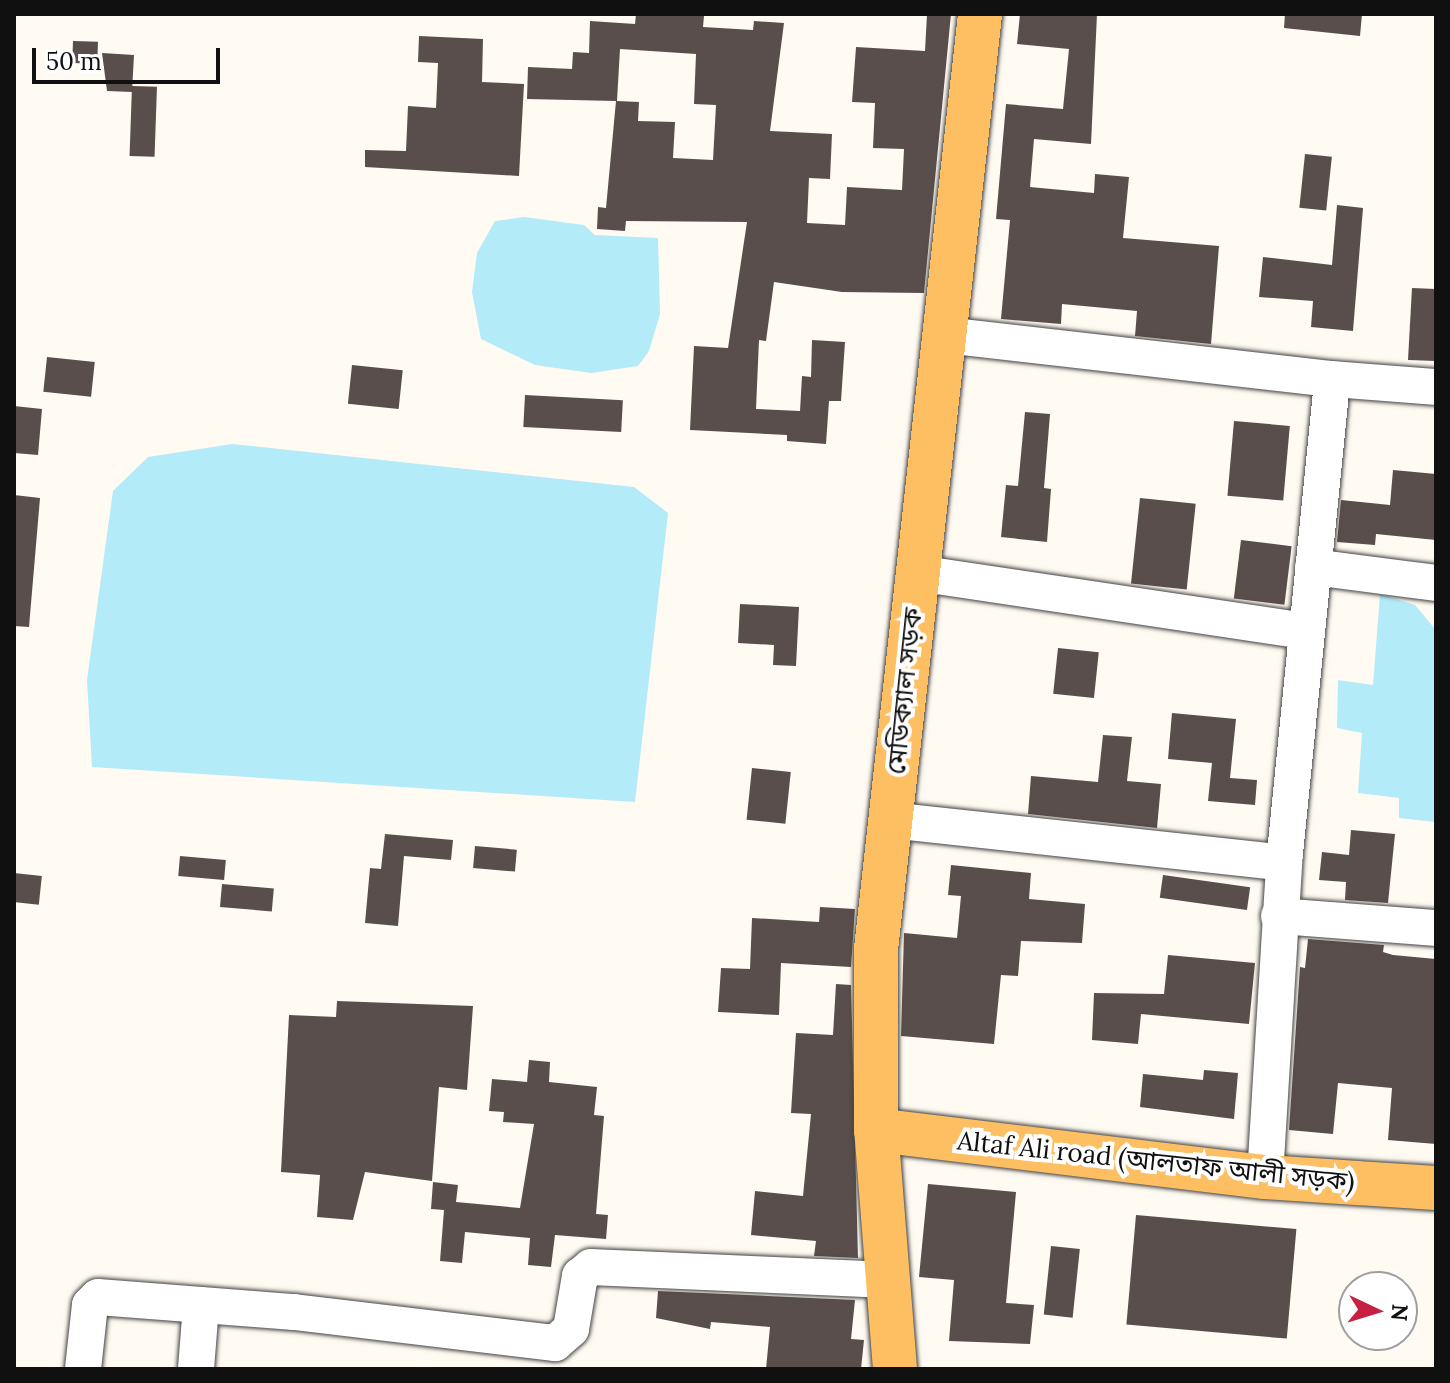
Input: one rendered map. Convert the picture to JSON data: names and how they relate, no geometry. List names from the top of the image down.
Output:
{
  "streets": {
    "main road": ["মেডিক্যাল সড়ক", "Altaf Ali road (আলতাফ আলী সড়ক)"]
  },
  "crossings": [
    ["মেডিক্যাল সড়ক", "Altaf Ali road (আলতাফ আলী সড়ক)"]
  ],
  "scale_bar": "50 m",
  "north": "right"
}
